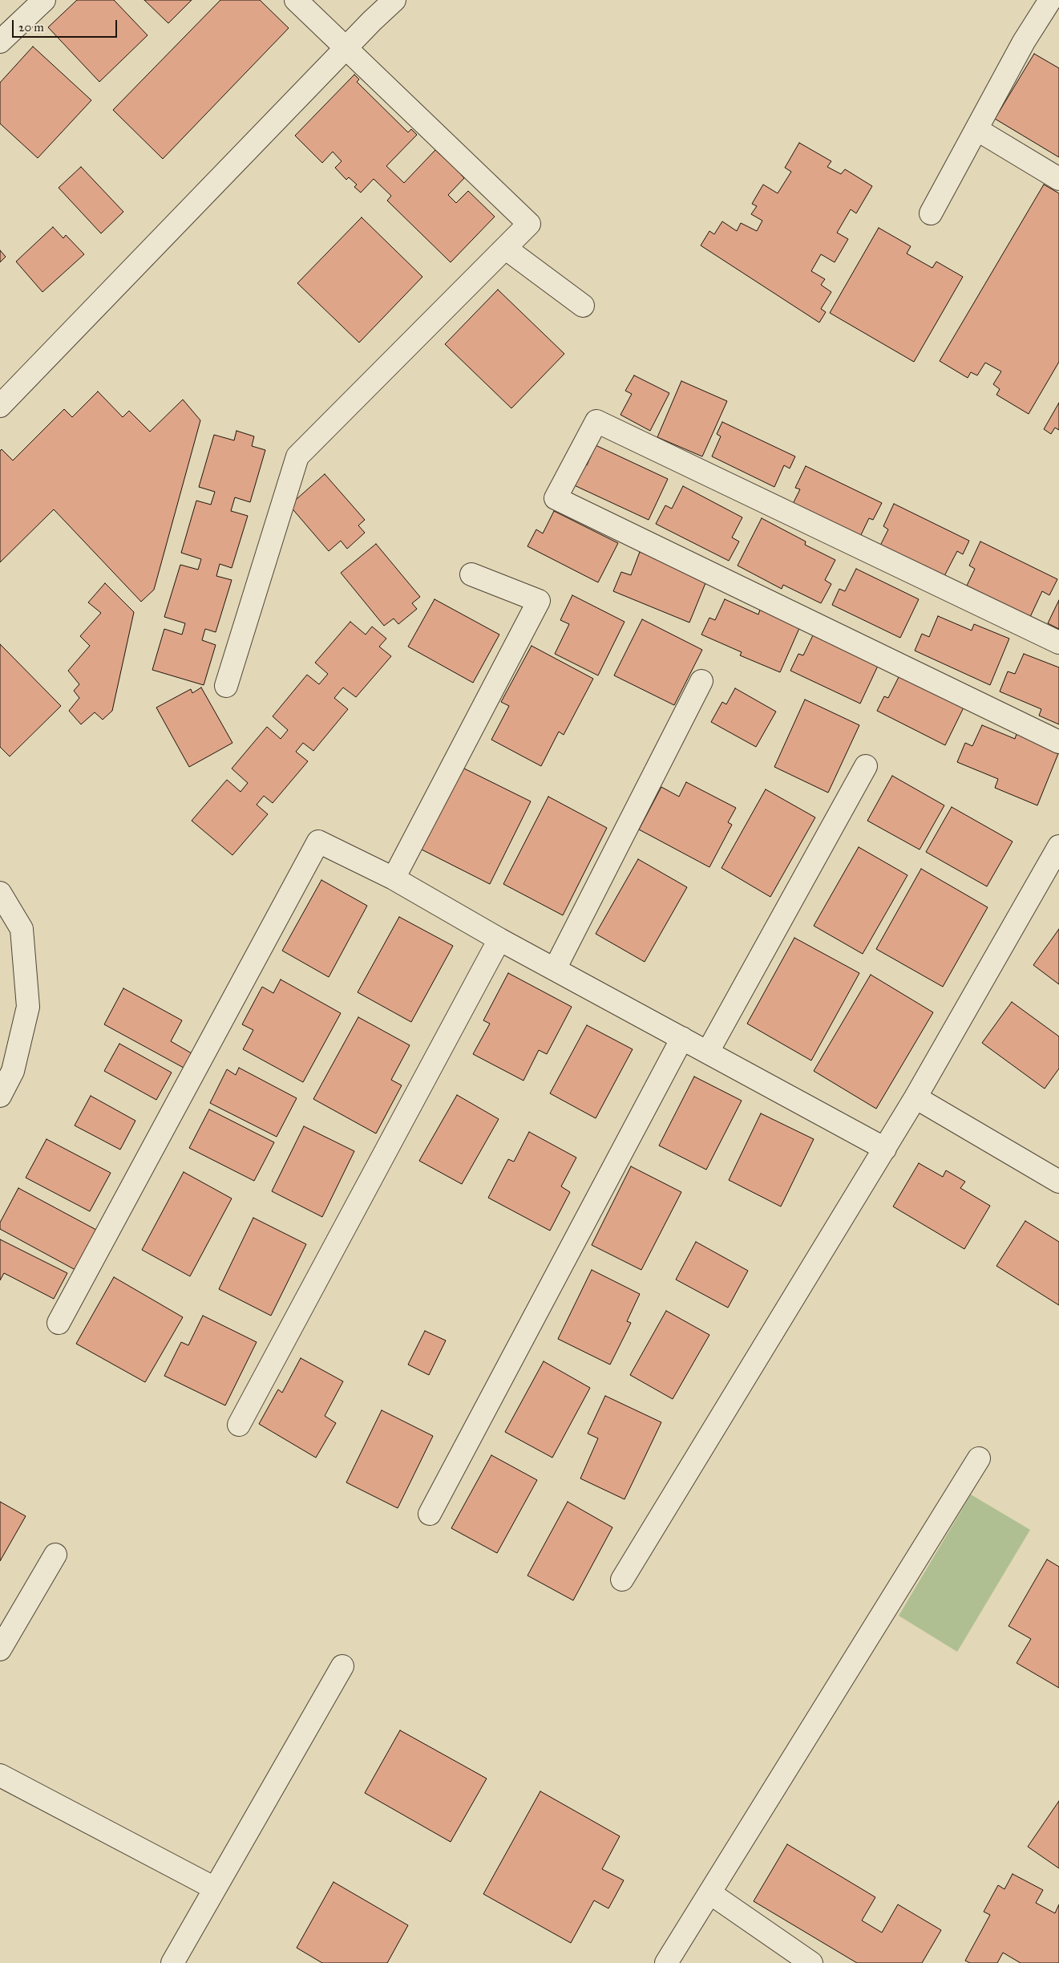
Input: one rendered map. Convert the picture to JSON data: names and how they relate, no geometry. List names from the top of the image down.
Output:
{
  "scale_bar": "20 m"
}
